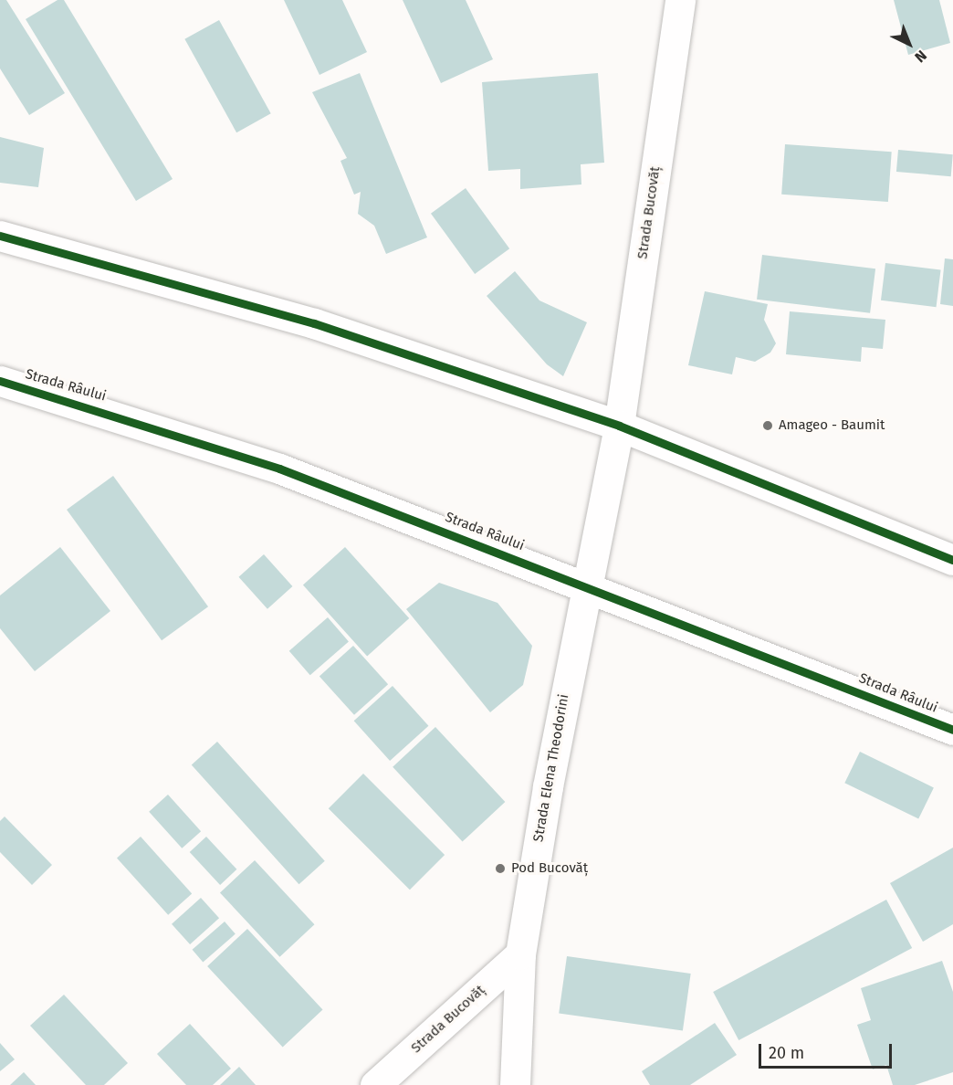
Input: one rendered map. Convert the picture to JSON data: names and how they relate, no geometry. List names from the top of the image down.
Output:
{
  "streets": {
    "main road": ["Strada Bucovăț", "Strada Râului", "Strada Elena Theodorini"]
  },
  "crossings": [
    ["Strada Bucovăț", "Strada Râului"],
    ["Strada Bucovăț", "Strada Elena Theodorini"],
    ["Strada Râului", "Strada Elena Theodorini"]
  ],
  "places": ["Amageo - Baumit", "Pod Bucovăț"],
  "scale_bar": "20 m",
  "north": "bottom right"
}
